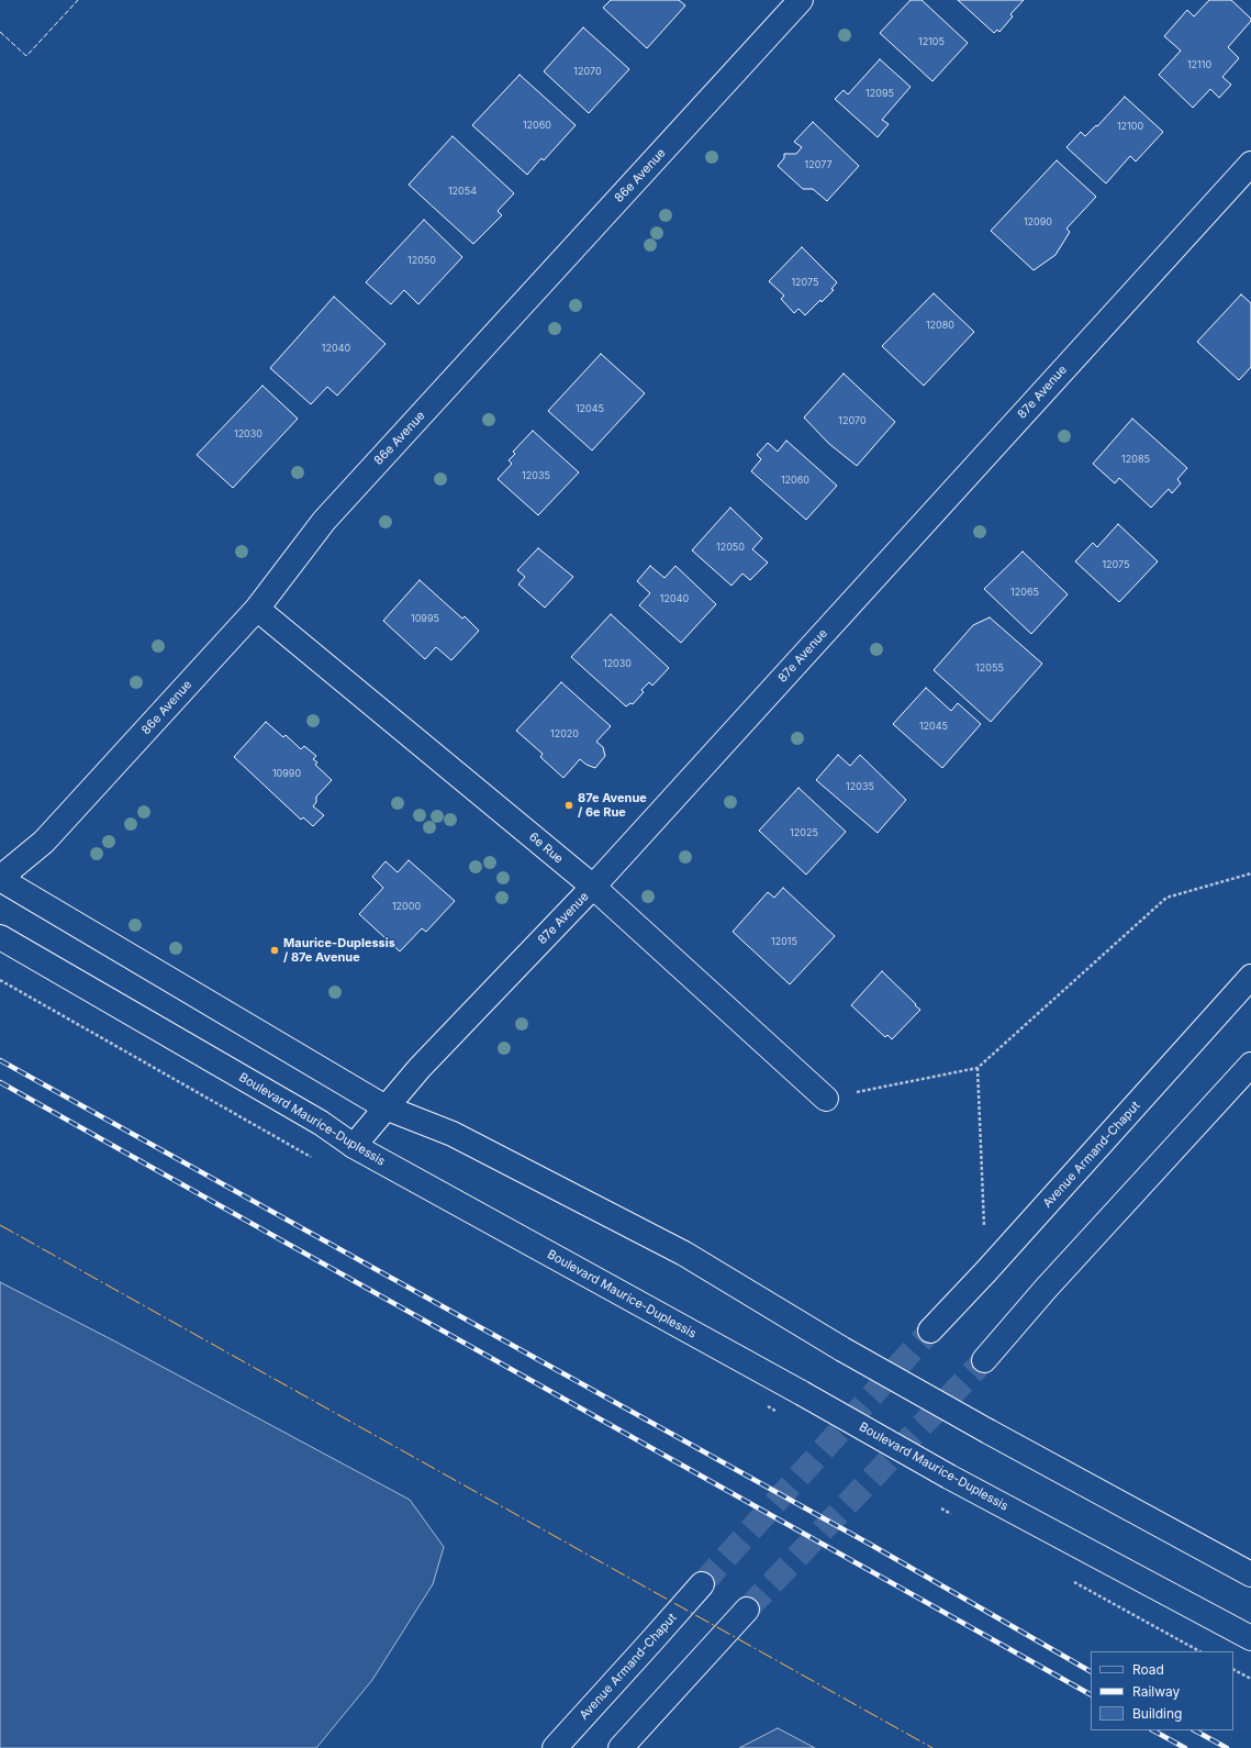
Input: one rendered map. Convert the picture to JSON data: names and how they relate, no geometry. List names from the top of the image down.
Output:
{
  "streets": {
    "street": [
      "86e Avenue",
      "87e Avenue",
      "6e Rue",
      "Boulevard Maurice-Duplessis",
      "Avenue Armand-Chaput"
    ]
  },
  "crossings": [
    ["86e Avenue", "6e Rue"],
    ["87e Avenue", "6e Rue"],
    ["87e Avenue", "Boulevard Maurice-Duplessis"]
  ],
  "places": ["87e Avenue / 6e Rue", "Maurice-Duplessis / 87e Avenue"],
  "house_numbers": [
    "12105",
    "12110",
    "12070",
    "12095",
    "12060",
    "12100",
    "12077",
    "12054",
    "12090",
    "12050",
    "12075",
    "12080",
    "12040",
    "12045",
    "12070",
    "12030",
    "12085",
    "12035",
    "12060",
    "12050",
    "12075",
    "12065",
    "12040",
    "10995",
    "12030",
    "12055",
    "12045",
    "12020",
    "10990",
    "12035",
    "12025",
    "12000",
    "12015"
  ],
  "legend": ["Road", "Railway", "Building"]
}
